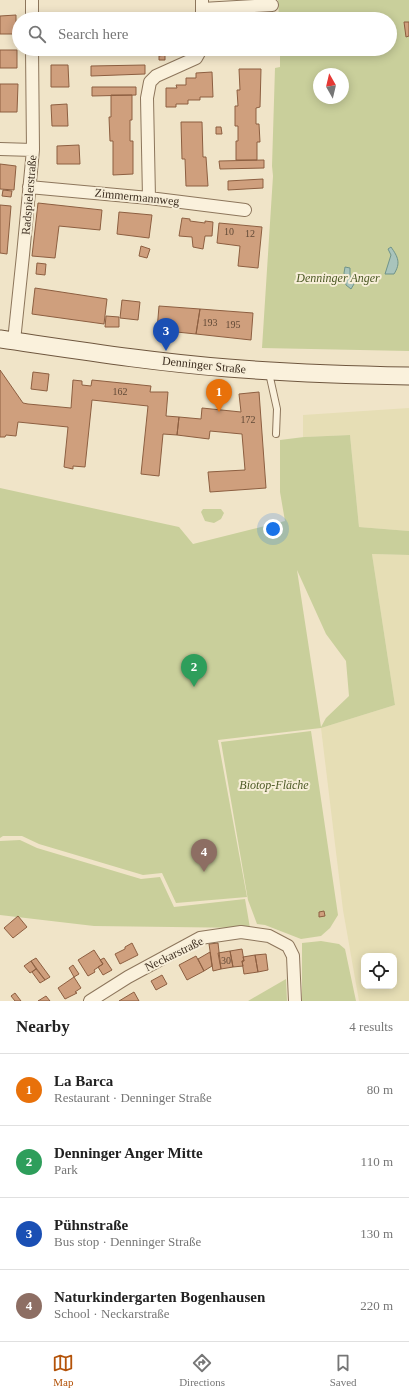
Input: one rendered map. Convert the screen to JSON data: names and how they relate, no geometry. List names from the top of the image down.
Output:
{
  "streets": {
    "street": [
      "Radspielerstraße",
      "Zimmermannweg",
      "Denninger Straße",
      "Neckarstraße"
    ]
  },
  "crossings": [
    ["Radspielerstraße", "Zimmermannweg"],
    ["Radspielerstraße", "Denninger Straße"]
  ],
  "parks": ["Denninger Anger", "Biotop-Fläche"],
  "house_numbers": [
    "10",
    "12",
    "193",
    "195",
    "162",
    "172",
    "30"
  ],
  "north": "top",
  "page": {
    "search": "Search here",
    "pins": [
      "3",
      "1",
      "2",
      "4"
    ],
    "heading": ["Nearby", "4 results"],
    "list": [
      {
        "mark": "1",
        "name": "La Barca",
        "note": "Restaurant · Denninger Straße",
        "value": "80 m"
      },
      {
        "mark": "2",
        "name": "Denninger Anger Mitte",
        "note": "Park",
        "value": "110 m"
      },
      {
        "mark": "3",
        "name": "Pühnstraße",
        "note": "Bus stop · Denninger Straße",
        "value": "130 m"
      },
      {
        "mark": "4",
        "name": "Naturkindergarten Bogenhausen",
        "note": "School · Neckarstraße",
        "value": "220 m"
      }
    ],
    "nav": ["Map", "Directions", "Saved"]
  }
}
